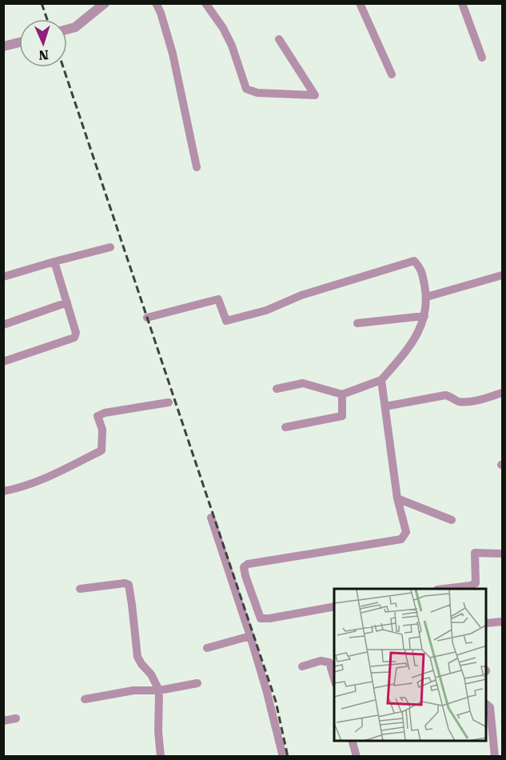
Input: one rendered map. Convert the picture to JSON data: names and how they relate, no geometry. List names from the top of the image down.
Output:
{
  "north": "bottom"
}
